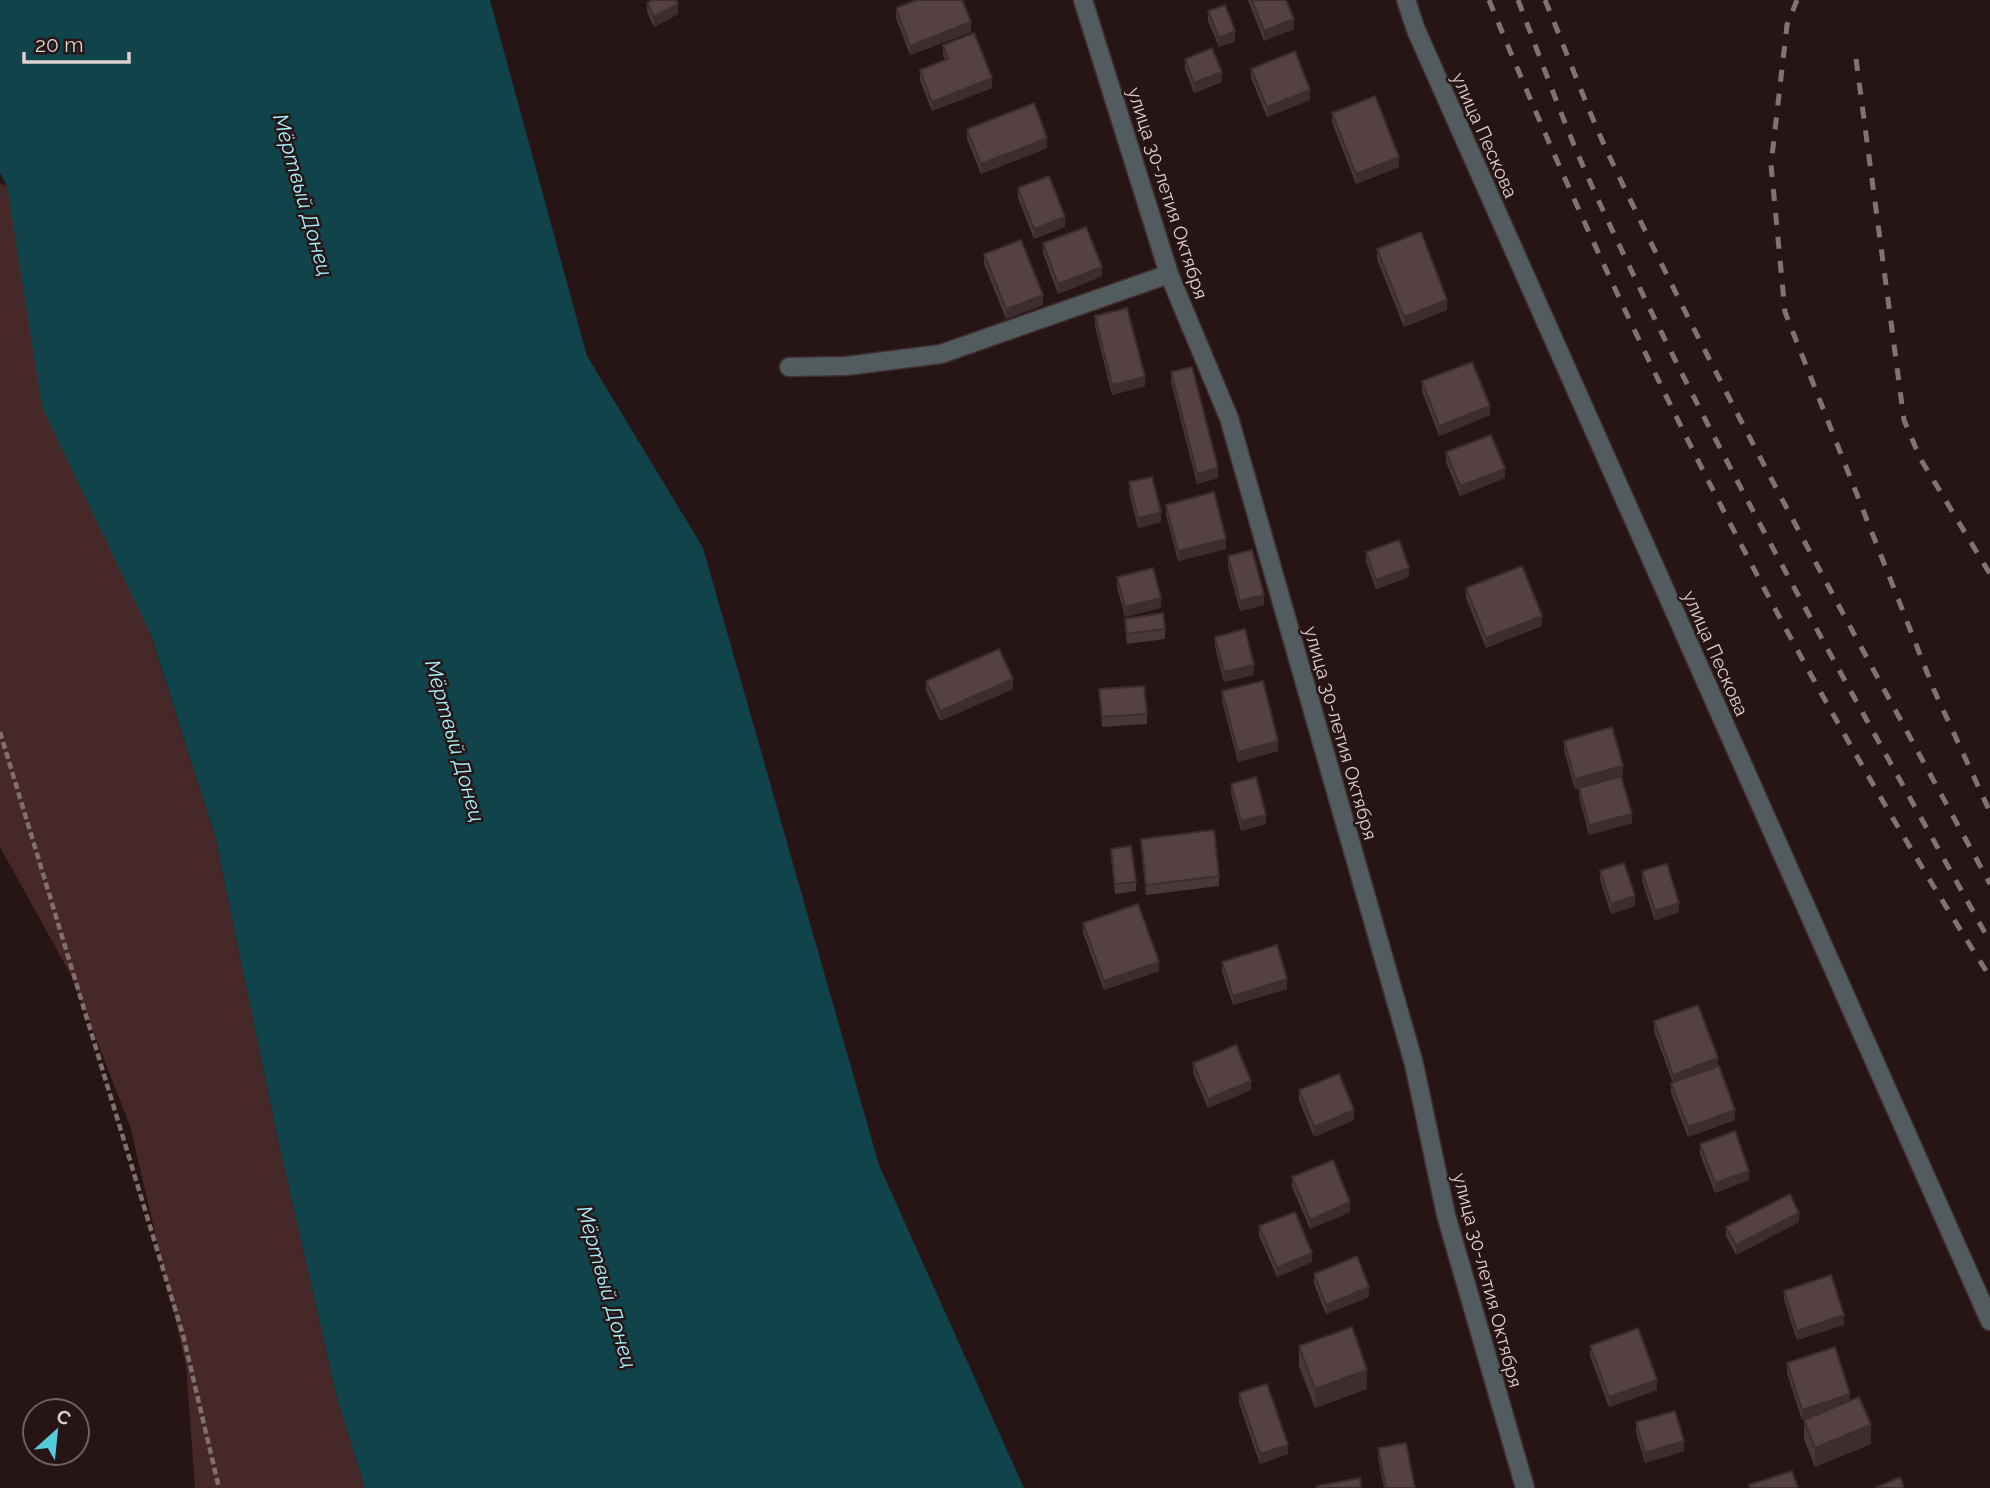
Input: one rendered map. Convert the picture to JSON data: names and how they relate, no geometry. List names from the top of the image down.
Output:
{
  "streets": {
    "street": ["улица Пескова", "улица 30-летия Октября"]
  },
  "water": ["Мёртвый Донец"],
  "scale_bar": "20 m",
  "north": "top right"
}
